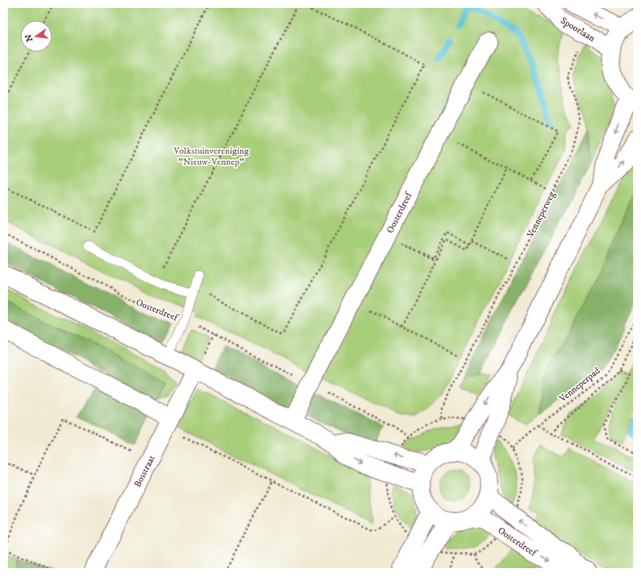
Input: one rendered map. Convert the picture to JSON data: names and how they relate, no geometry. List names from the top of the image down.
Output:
{
  "streets": {
    "street": ["Spoorlaan", "Oosterdreef", "Bosstraat"],
    "path": ["Venneperweg", "Venneperpad"]
  },
  "crossings": [
    ["Spoorlaan", "Venneperweg"]
  ],
  "parks": ["Volkstuinvereniging \"Nieuw-Vennep\""],
  "north": "left"
}
